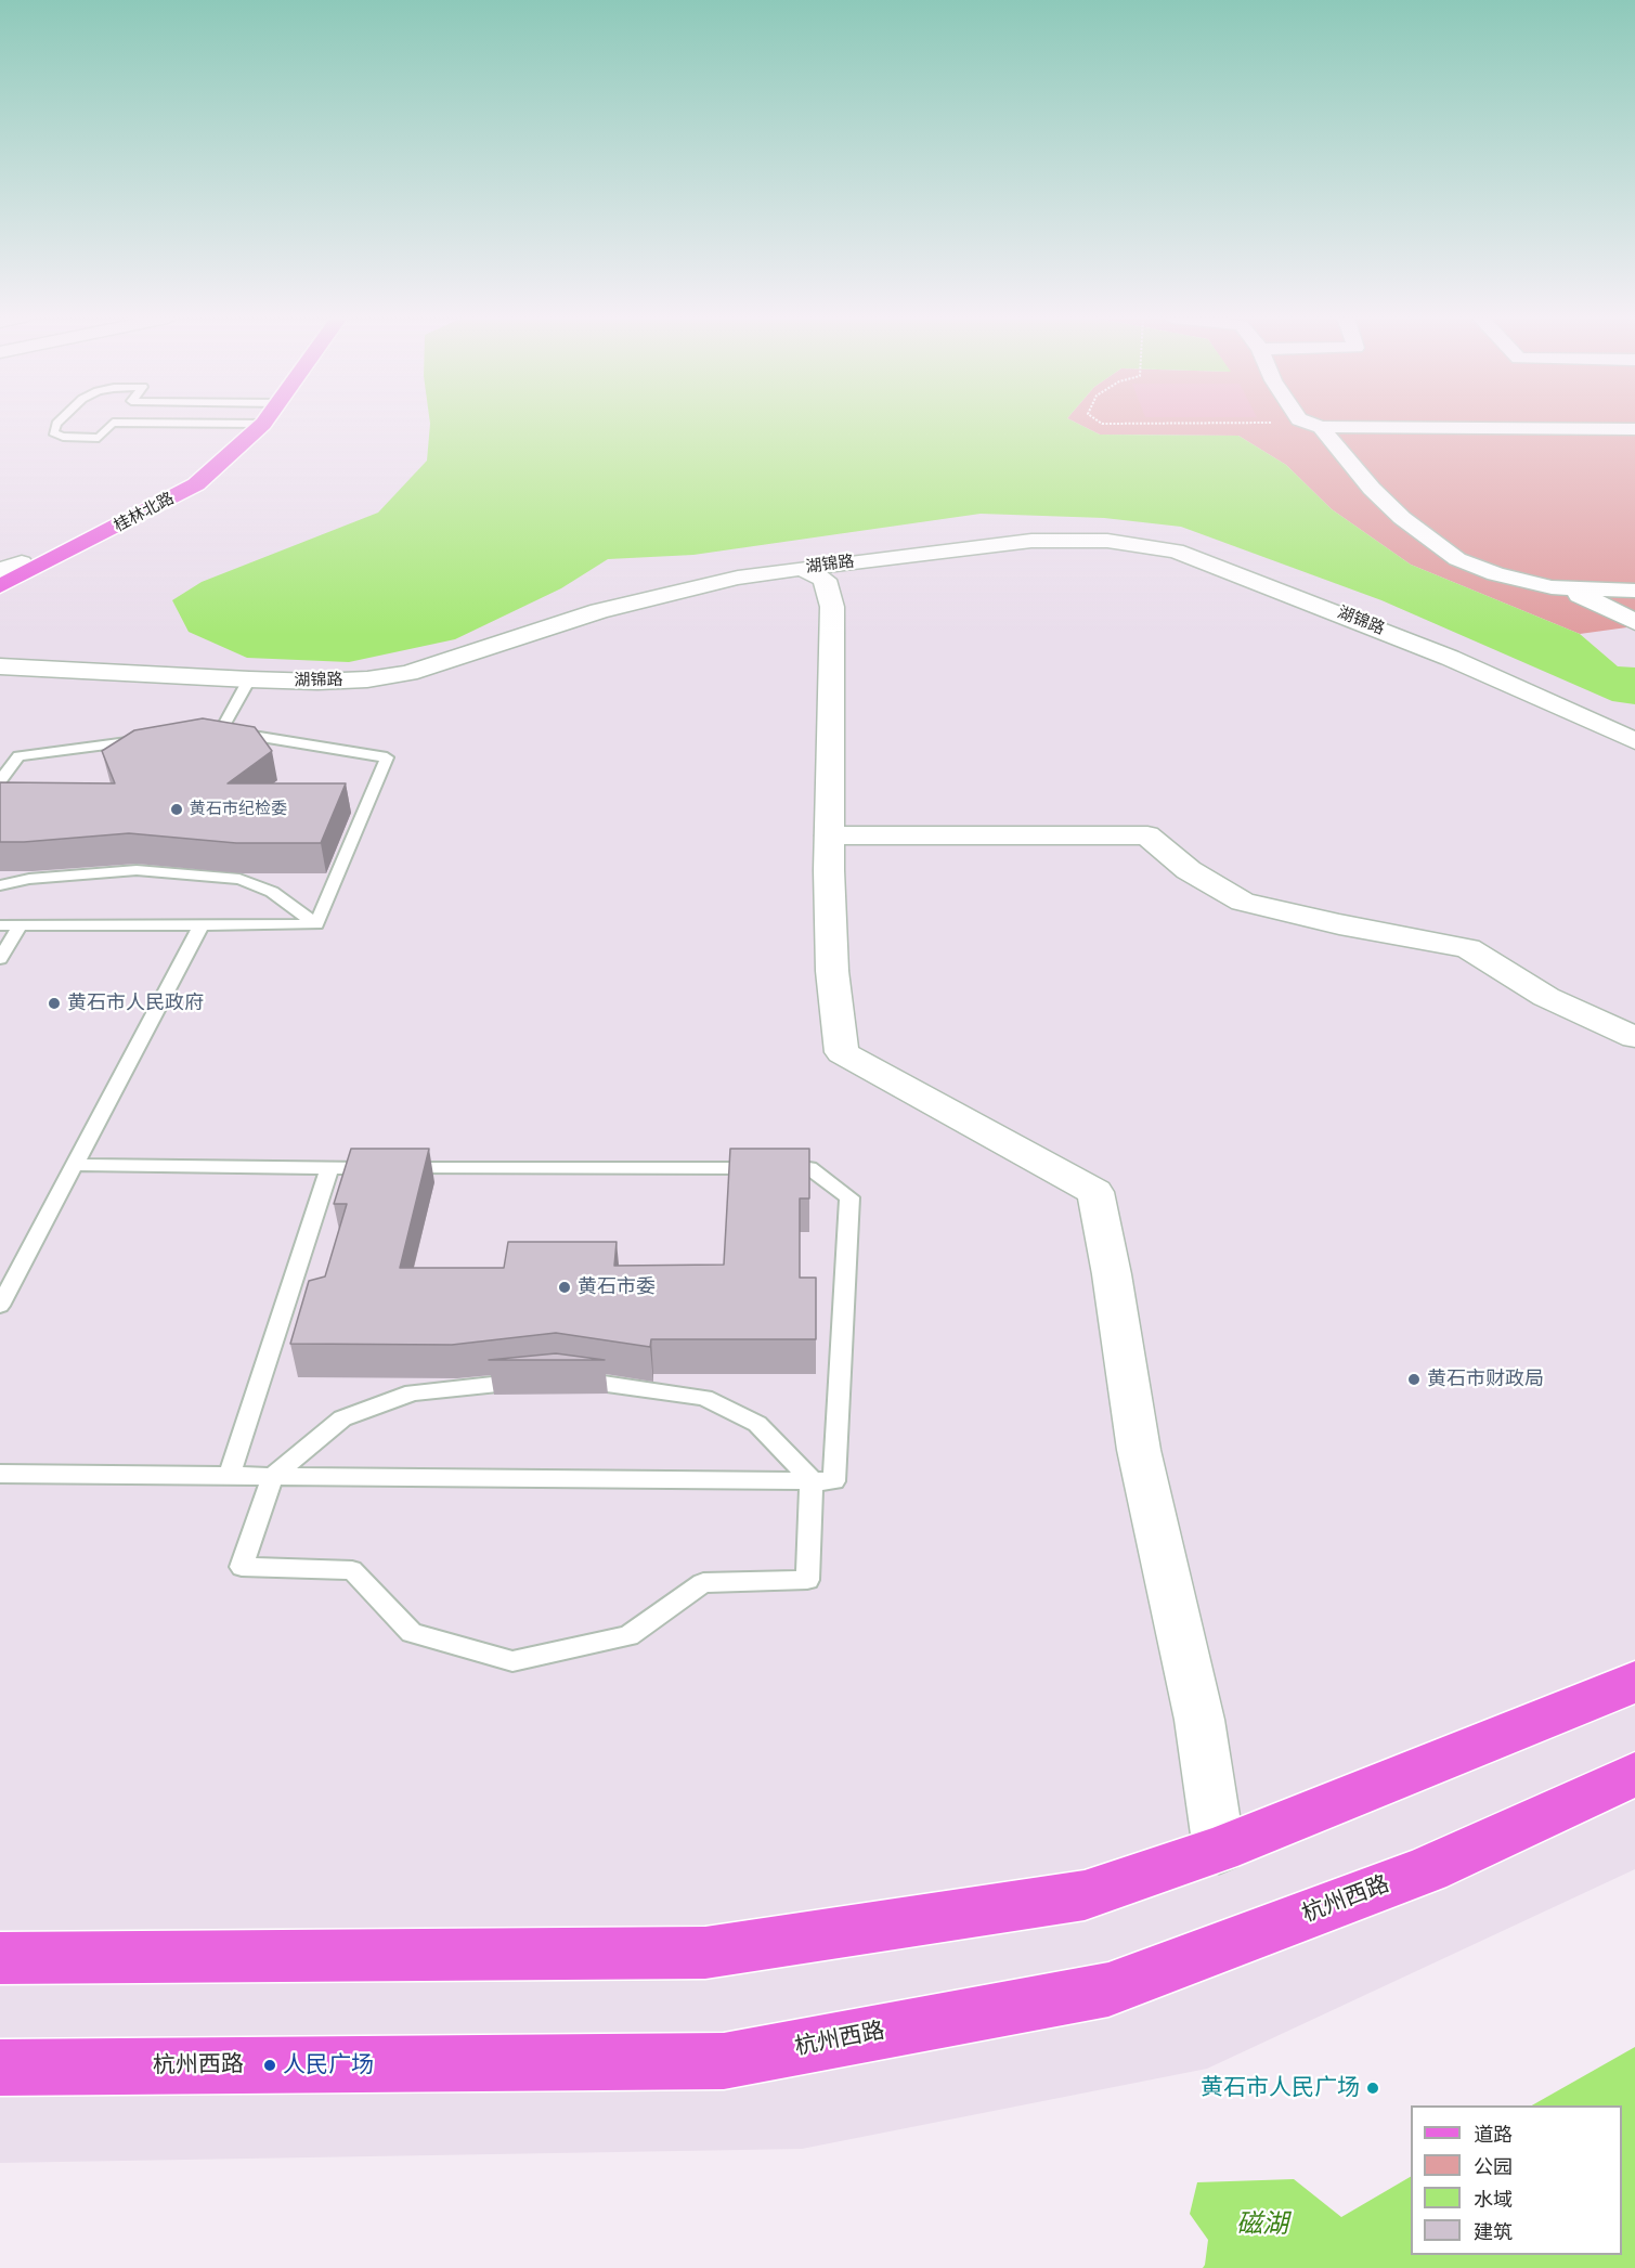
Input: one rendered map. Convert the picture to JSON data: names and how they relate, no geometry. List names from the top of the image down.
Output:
{
  "streets": {
    "main road": ["桂林北路", "杭州西路"],
    "street": ["湖锦路"]
  },
  "water": ["磁湖"],
  "places": [
    "黄石市纪检委",
    "黄石市人民政府",
    "黄石市委",
    "黄石市财政局",
    "人民广场",
    "黄石市人民广场"
  ],
  "legend": [
    "道路",
    "公园",
    "水域",
    "建筑"
  ]
}
